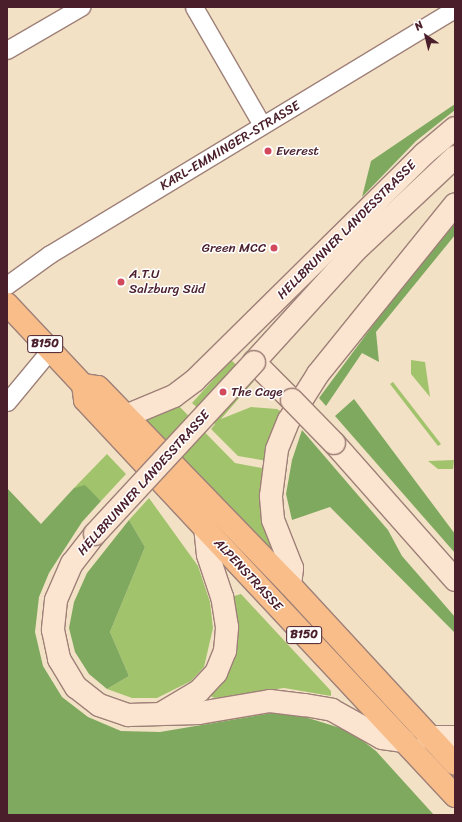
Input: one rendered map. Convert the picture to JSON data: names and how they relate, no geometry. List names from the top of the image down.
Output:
{
  "streets": {
    "main road": ["HELLBRUNNER LANDESSTRASSE", "B150", "ALPENSTRASSE"],
    "street": ["KARL-EMMINGER-STRASSE"]
  },
  "crossings": [
    ["HELLBRUNNER LANDESSTRASSE", "ALPENSTRASSE"]
  ],
  "places": [
    "Everest",
    "Green MCC",
    "A.T.U Salzburg Süd",
    "The Cage"
  ],
  "north": "top left"
}
